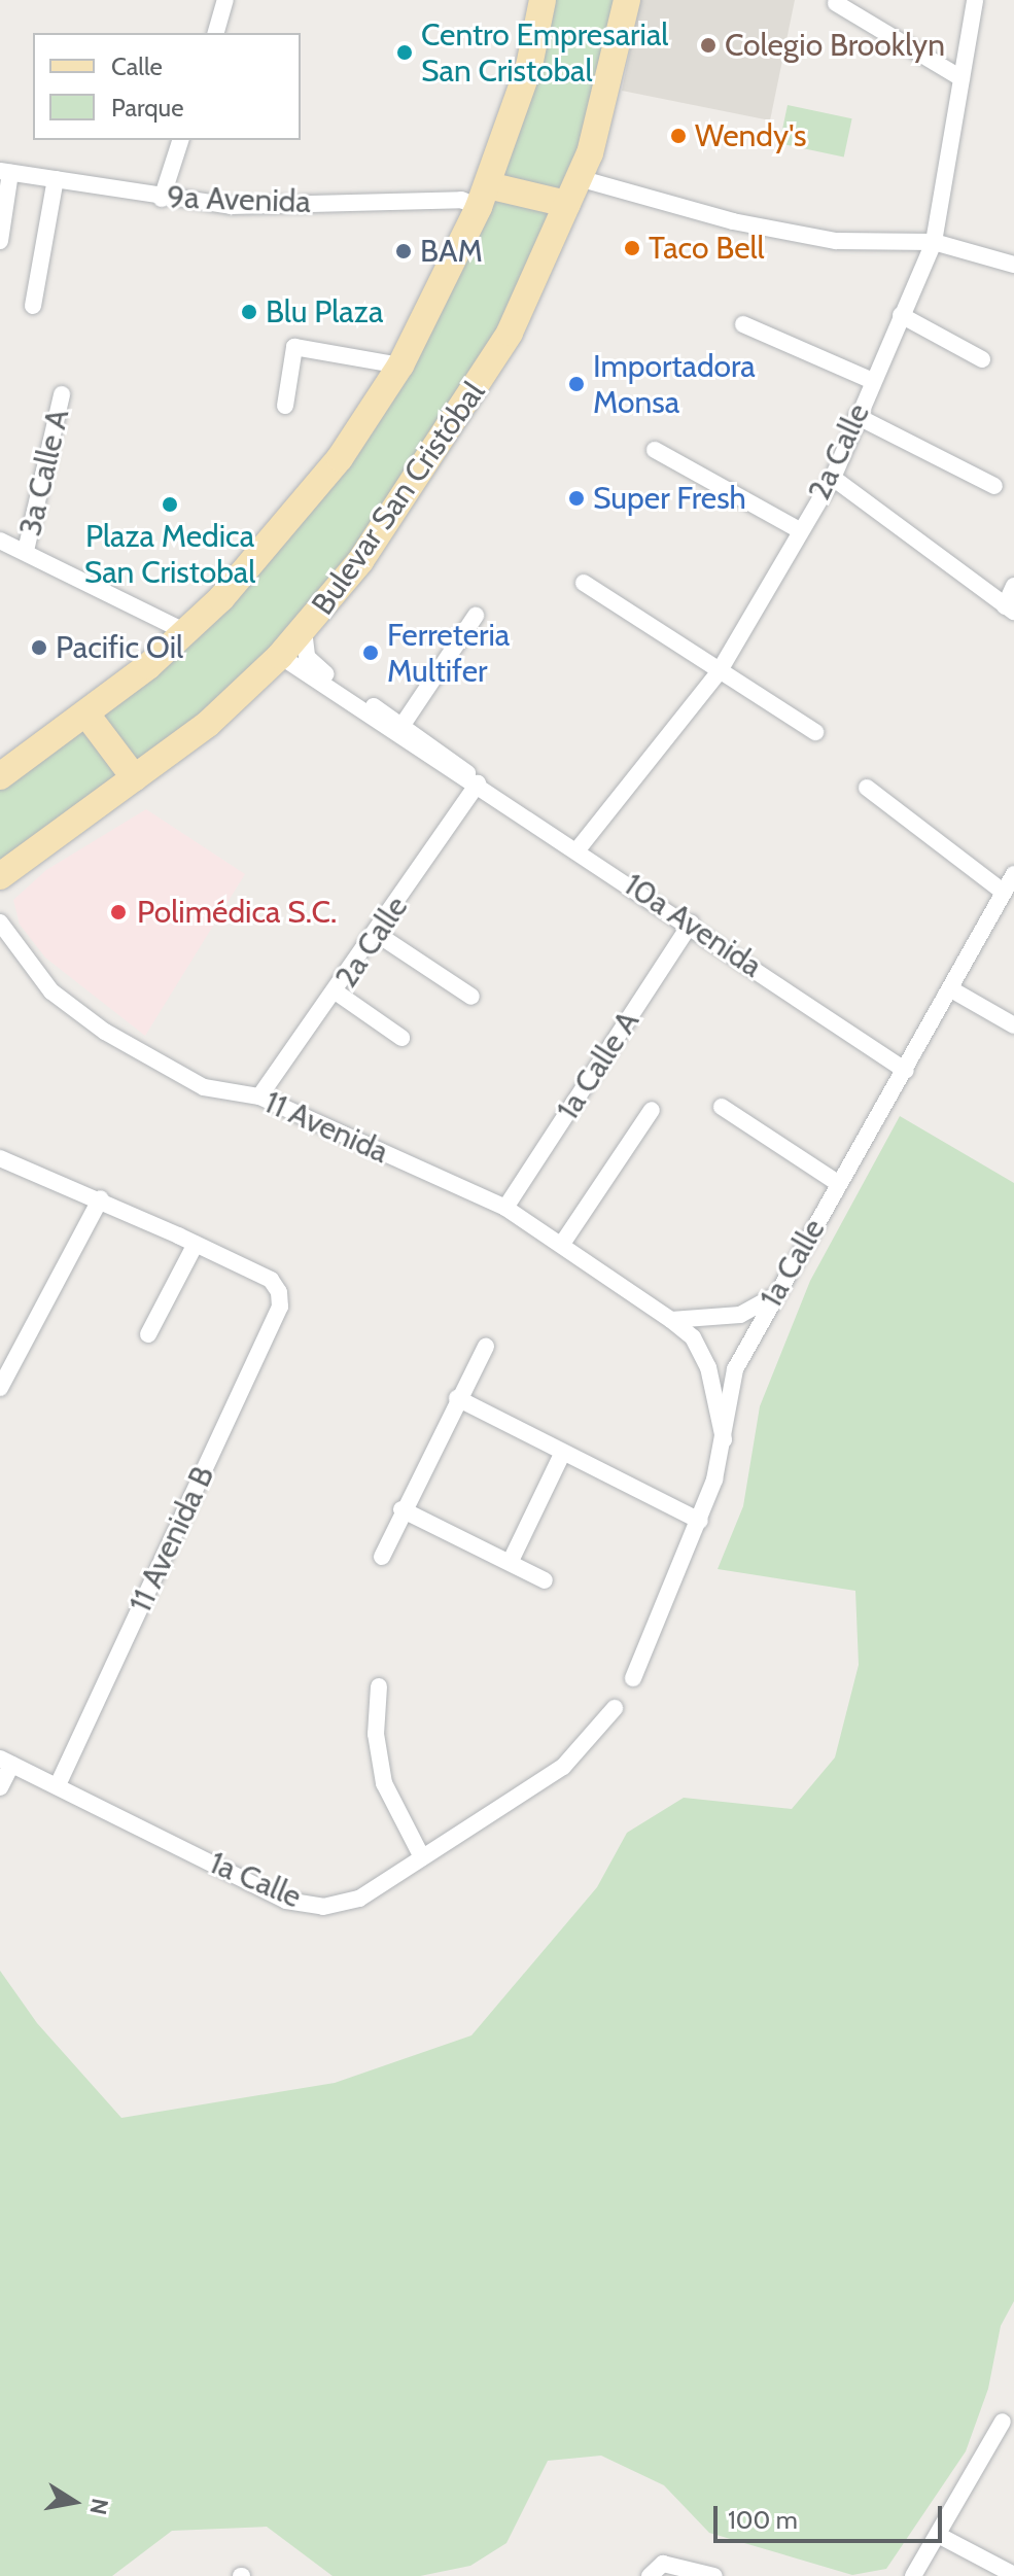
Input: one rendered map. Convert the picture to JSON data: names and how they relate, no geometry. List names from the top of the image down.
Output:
{
  "streets": {
    "main road": ["Bulevar San Cristóbal"],
    "street": [
      "9a Avenida",
      "2a Calle",
      "3a Calle A",
      "10a Avenida",
      "1a Calle A",
      "11 Avenida",
      "1a Calle",
      "11 Avenida B"
    ]
  },
  "crossings": [
    ["2a Calle", "10a Avenida"],
    ["2a Calle", "11 Avenida"],
    ["Bulevar San Cristóbal", "10a Avenida"],
    ["10a Avenida", "1a Calle A"],
    ["10a Avenida", "1a Calle"],
    ["1a Calle A", "11 Avenida"],
    ["11 Avenida", "1a Calle"],
    ["1a Calle", "11 Avenida B"]
  ],
  "places": [
    "Colegio Brooklyn",
    "Centro Empresarial San Cristobal",
    "Wendy's",
    "Taco Bell",
    "BAM",
    "Blu Plaza",
    "Importadora Monsa",
    "Super Fresh",
    "Plaza Medica San Cristobal",
    "Pacific Oil",
    "Ferreteria Multifer",
    "Polimédica S.C."
  ],
  "legend": ["Calle", "Parque"],
  "scale_bar": "100 m",
  "north": "right"
}
